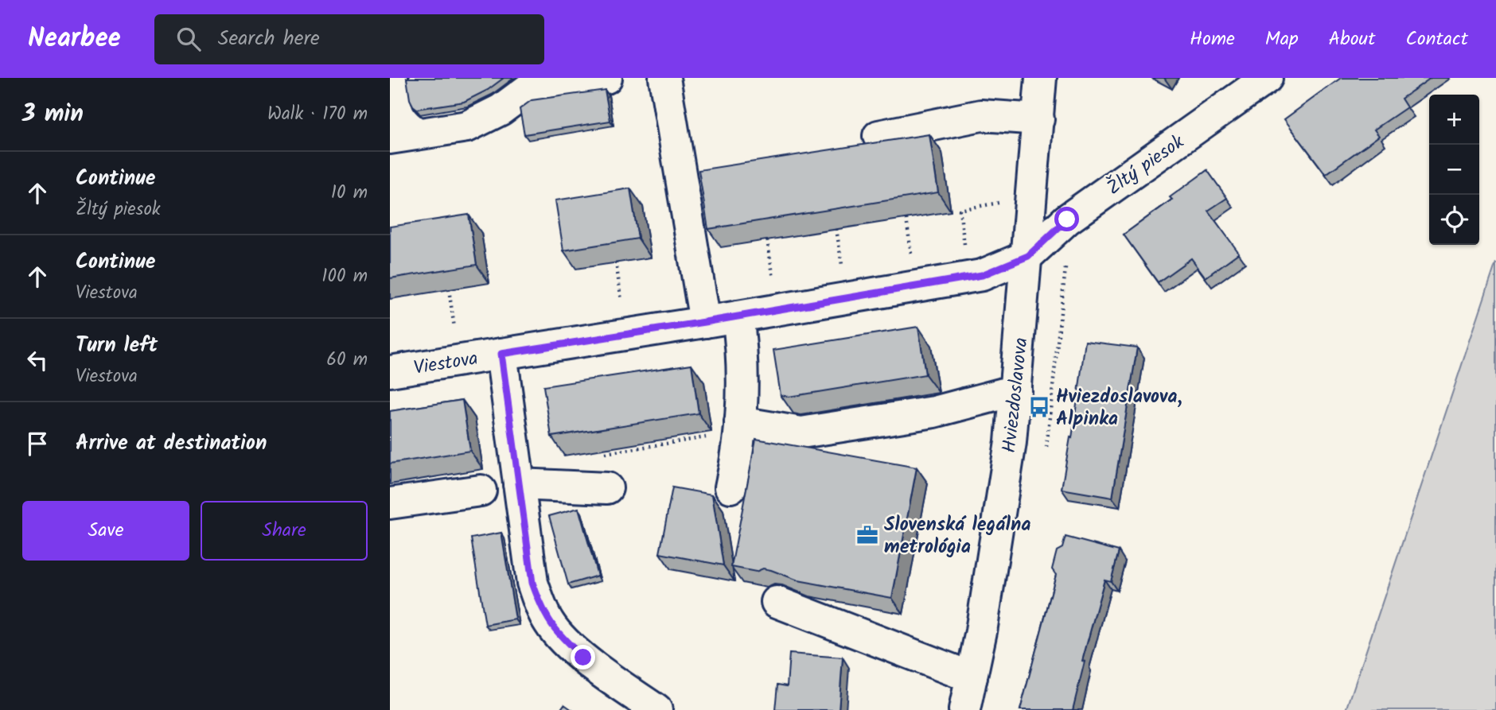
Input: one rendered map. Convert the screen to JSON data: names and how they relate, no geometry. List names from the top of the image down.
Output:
{
  "streets": {
    "street": ["Žltý piesok", "Viestova", "Hviezdoslavova"]
  },
  "crossings": [
    ["Žltý piesok", "Viestova"],
    ["Žltý piesok", "Hviezdoslavova"],
    ["Viestova", "Hviezdoslavova"]
  ],
  "places": {
    "bus stop": ["Hviezdoslavova, Alpinka"],
    "office": ["Slovenská legálna metrológia"]
  },
  "page": {
    "header": "Nearbee",
    "search": "Search here",
    "nav": [
      "Home",
      "Map",
      "About",
      "Contact"
    ],
    "heading": ["3 min", "Walk · 170 m"],
    "map_buttons": ["+", "−"],
    "list": [
      ["Continue", "Žltý piesok", "10 m"],
      ["Continue", "Viestova", "100 m"],
      ["Turn left", "Viestova", "60 m"],
      "Arrive at destination"
    ],
    "buttons": ["Save", "Share"]
  }
}
